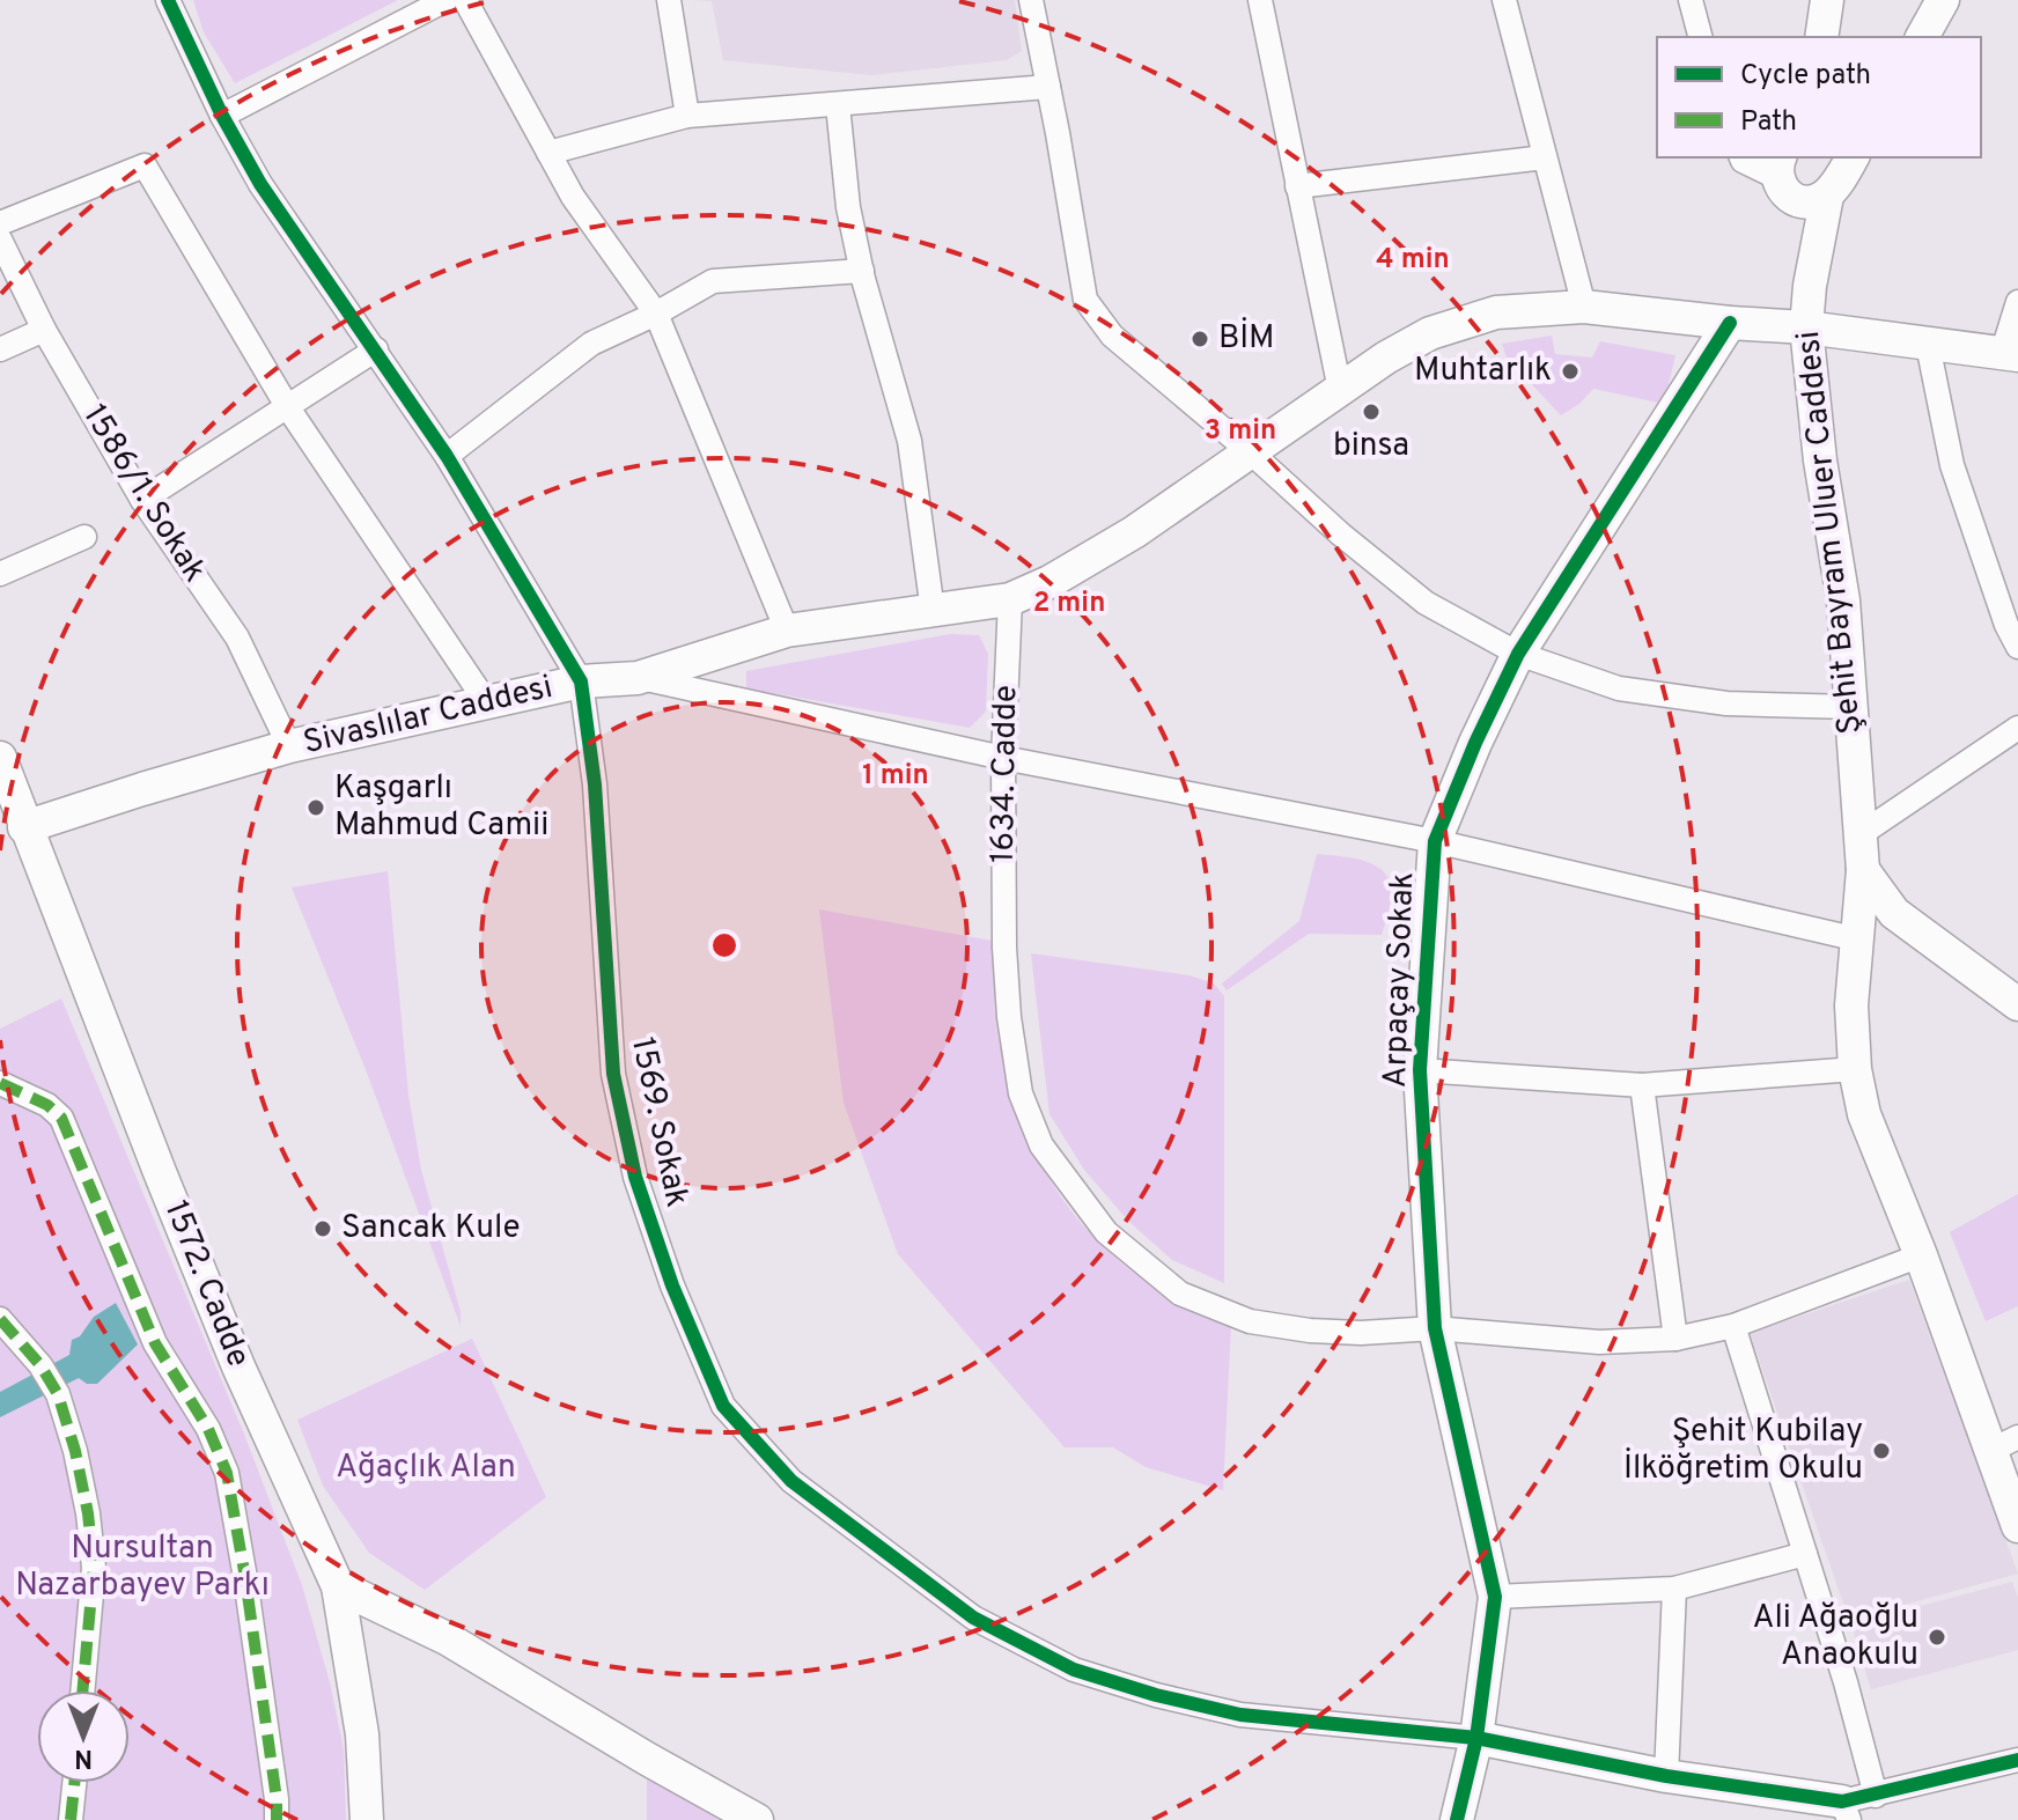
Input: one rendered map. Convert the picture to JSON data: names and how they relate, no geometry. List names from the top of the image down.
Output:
{
  "streets": {
    "main road": [
      "Şehit Bayram Uluer Caddesi",
      "Sivaslılar Caddesi",
      "Arpaçay Sokak",
      "1572. Cadde"
    ],
    "street": ["1586/1. Sokak", "1634. Cadde", "1569. Sokak"]
  },
  "crossings": [
    ["1586/1. Sokak", "Sivaslılar Caddesi"],
    ["Şehit Bayram Uluer Caddesi", "Sivaslılar Caddesi"],
    ["Şehit Bayram Uluer Caddesi", "1634. Cadde"],
    ["Sivaslılar Caddesi", "1634. Cadde"],
    ["Sivaslılar Caddesi", "Arpaçay Sokak"],
    ["Sivaslılar Caddesi", "1569. Sokak"],
    ["Sivaslılar Caddesi", "1572. Cadde"],
    ["1634. Cadde", "Arpaçay Sokak"],
    ["Arpaçay Sokak", "1569. Sokak"]
  ],
  "parks": ["Ağaçlık Alan", "Nursultan Nazarbayev Parkı"],
  "places": [
    "BİM",
    "Muhtarlık",
    "binsa",
    "Kaşgarlı Mahmud Camii",
    "Sancak Kule",
    "Şehit Kubilay İlköğretim Okulu",
    "Ali Ağaoğlu Anaokulu"
  ],
  "legend": ["Cycle path", "Path"],
  "north": "bottom",
  "rings": [
    "4 min",
    "3 min",
    "2 min",
    "1 min"
  ]
}
